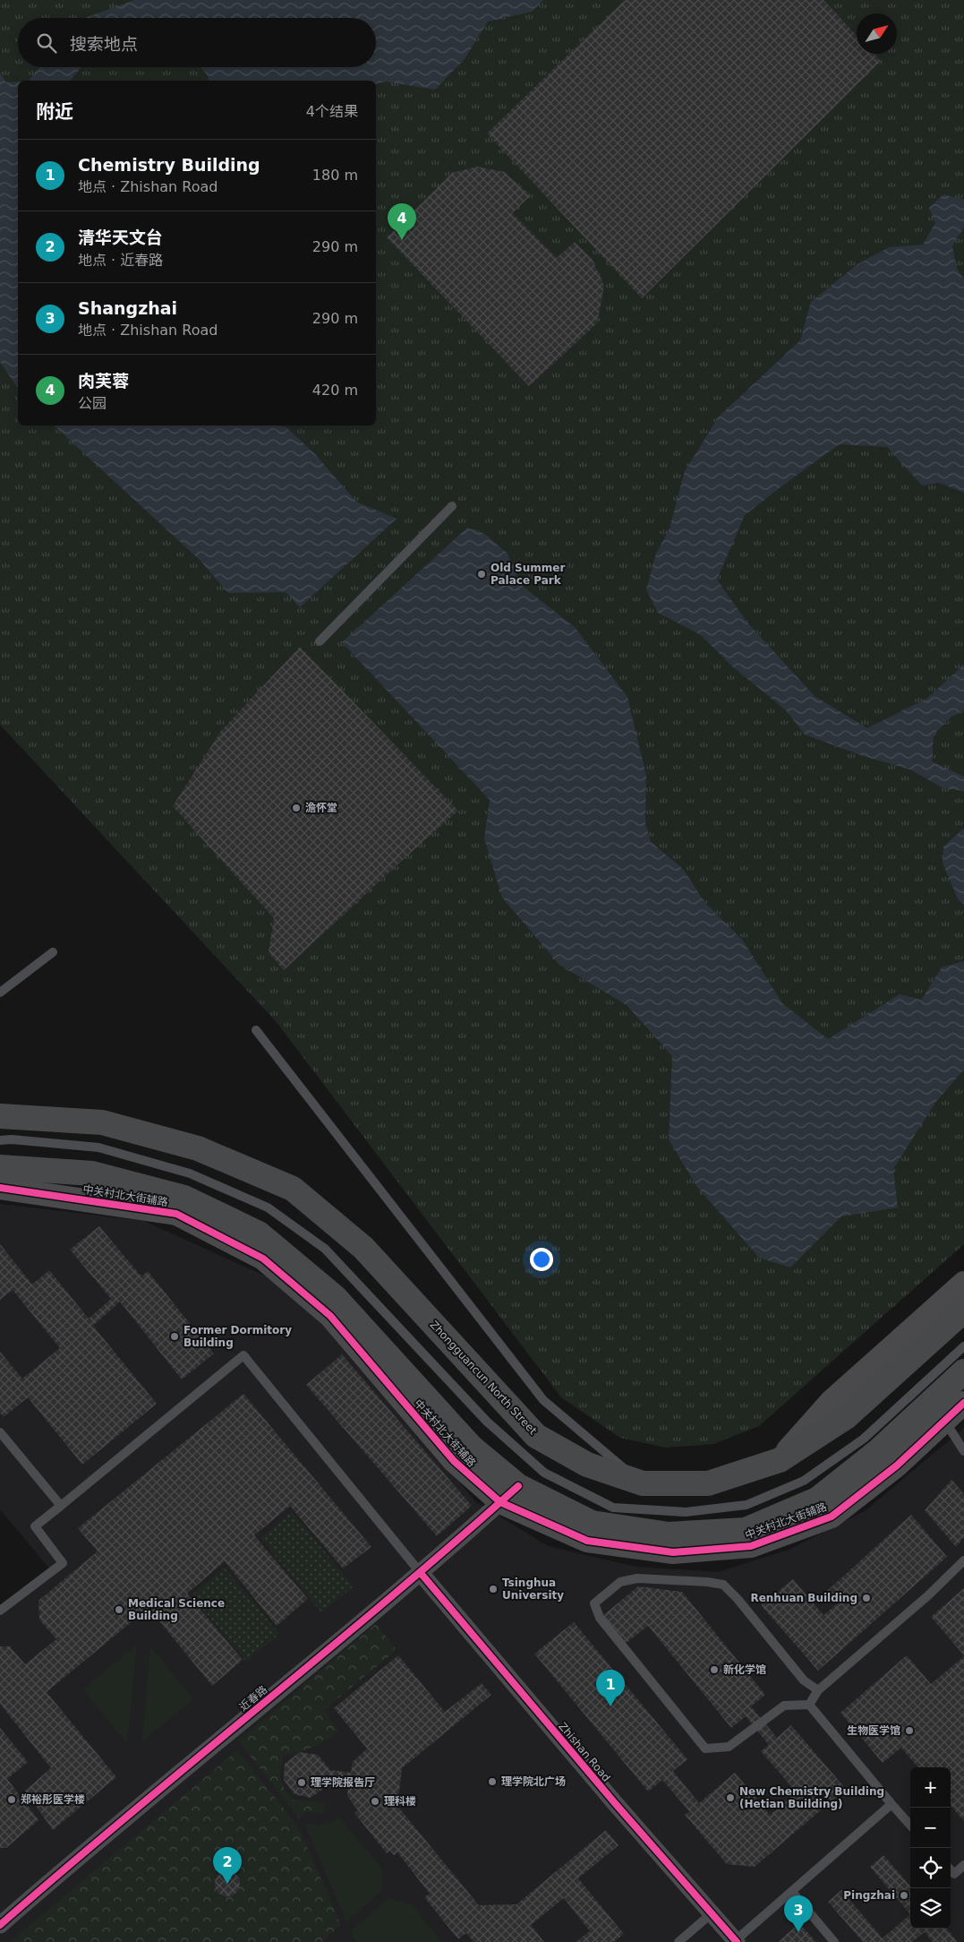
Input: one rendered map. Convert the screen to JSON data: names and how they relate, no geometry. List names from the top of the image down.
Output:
{
  "streets": {
    "main road": ["Zhongguancun North Street"],
    "street": ["中关村北大街辅路", "近春路", "Zhishan Road"]
  },
  "crossings": [
    ["中关村北大街辅路", "近春路"],
    ["近春路", "Zhishan Road"]
  ],
  "places": [
    "Old Summer Palace Park",
    "澹怀堂",
    "Former Dormitory Building",
    "Tsinghua University",
    "Renhuan Building",
    "Medical Science Building",
    "新化学馆",
    "生物医学馆",
    "理学院北广场",
    "理学院报告厅",
    "New Chemistry Building (Hetian Building)",
    "郑裕彤医学楼",
    "理科楼",
    "Pingzhai"
  ],
  "north": "top right",
  "page": {
    "search": "搜索地点",
    "heading": ["附近", "4个结果"],
    "list": [
      {
        "mark": "1",
        "name": "Chemistry Building",
        "note": "地点 · Zhishan Road",
        "value": "180 m"
      },
      {
        "mark": "2",
        "name": "清华天文台",
        "note": "地点 · 近春路",
        "value": "290 m"
      },
      {
        "mark": "3",
        "name": "Shangzhai",
        "note": "地点 · Zhishan Road",
        "value": "290 m"
      },
      {
        "mark": "4",
        "name": "肉芙蓉",
        "note": "公园",
        "value": "420 m"
      }
    ],
    "pins": [
      "4",
      "1",
      "2",
      "3"
    ],
    "map_buttons": ["+", "−"]
  }
}
